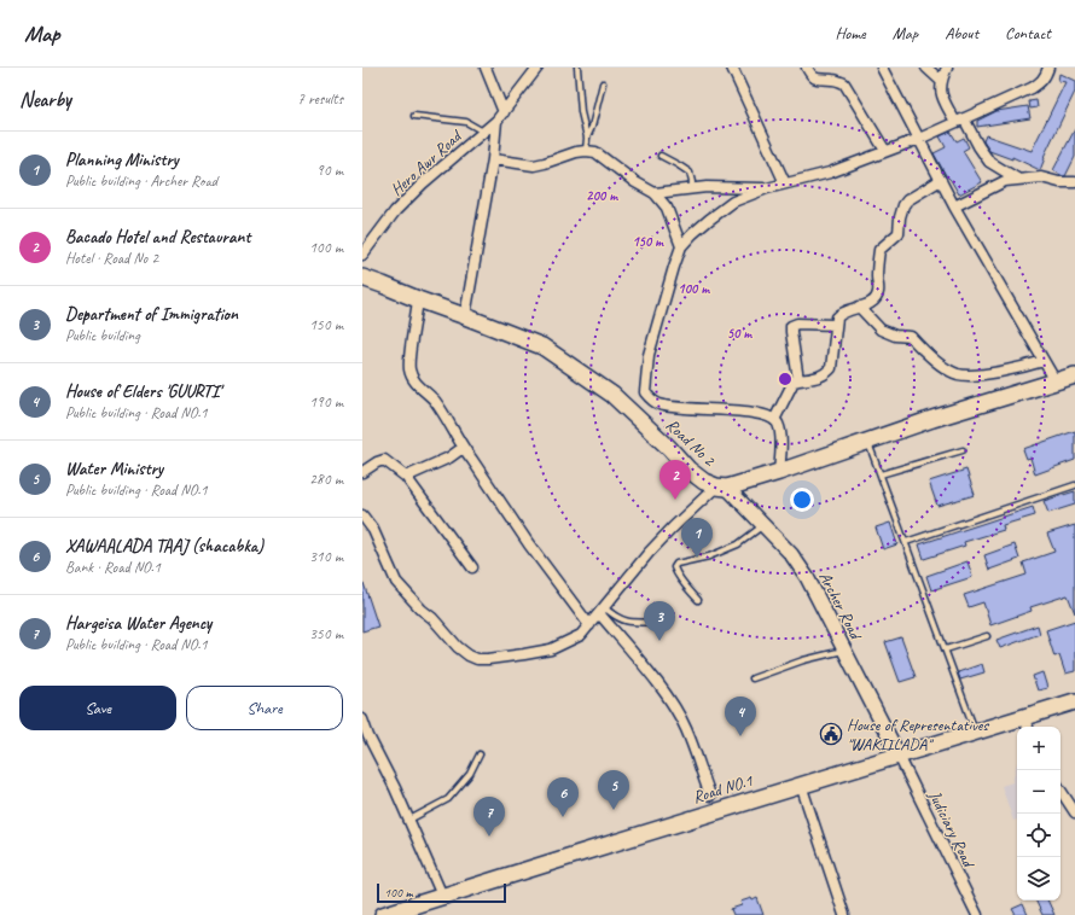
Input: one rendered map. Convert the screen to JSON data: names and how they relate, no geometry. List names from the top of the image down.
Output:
{
  "streets": {
    "main road": ["Road No 2", "Archer Road", "Road NO.1"],
    "street": ["Hero Awr Road", "Judiciary Road"]
  },
  "crossings": [
    ["Road No 2", "Archer Road"],
    ["Archer Road", "Road NO.1"],
    ["Archer Road", "Judiciary Road"],
    ["Road NO.1", "Judiciary Road"]
  ],
  "places": {
    "public building": ["House of Representatives \"WAKIILADA\""]
  },
  "scale_bar": "100 m",
  "page": {
    "header": "Map",
    "nav": [
      "Home",
      "Map",
      "About",
      "Contact"
    ],
    "heading": ["Nearby", "7 results"],
    "list": [
      {
        "mark": "1",
        "name": "Planning Ministry",
        "note": "Public building · Archer Road",
        "value": "90 m"
      },
      {
        "mark": "2",
        "name": "Bacado Hotel and Restaurant",
        "note": "Hotel · Road No 2",
        "value": "100 m"
      },
      {
        "mark": "3",
        "name": "Department of Immigration",
        "note": "Public building",
        "value": "150 m"
      },
      {
        "mark": "4",
        "name": "House of Elders 'GUURTI'",
        "note": "Public building · Road NO.1",
        "value": "190 m"
      },
      {
        "mark": "5",
        "name": "Water Ministry",
        "note": "Public building · Road NO.1",
        "value": "280 m"
      },
      {
        "mark": "6",
        "name": "XAWAALADA TAAJ (shacabka)",
        "note": "Bank · Road NO.1",
        "value": "310 m"
      },
      {
        "mark": "7",
        "name": "Hargeisa Water Agency",
        "note": "Public building · Road NO.1",
        "value": "350 m"
      }
    ],
    "pins": [
      "2",
      "1",
      "3",
      "4",
      "5",
      "6",
      "7"
    ],
    "buttons": ["Save", "Share"],
    "map_buttons": ["+", "−"],
    "scale": "100 m"
  },
  "rings": [
    "200 m",
    "150 m",
    "100 m",
    "50 m"
  ]
}
